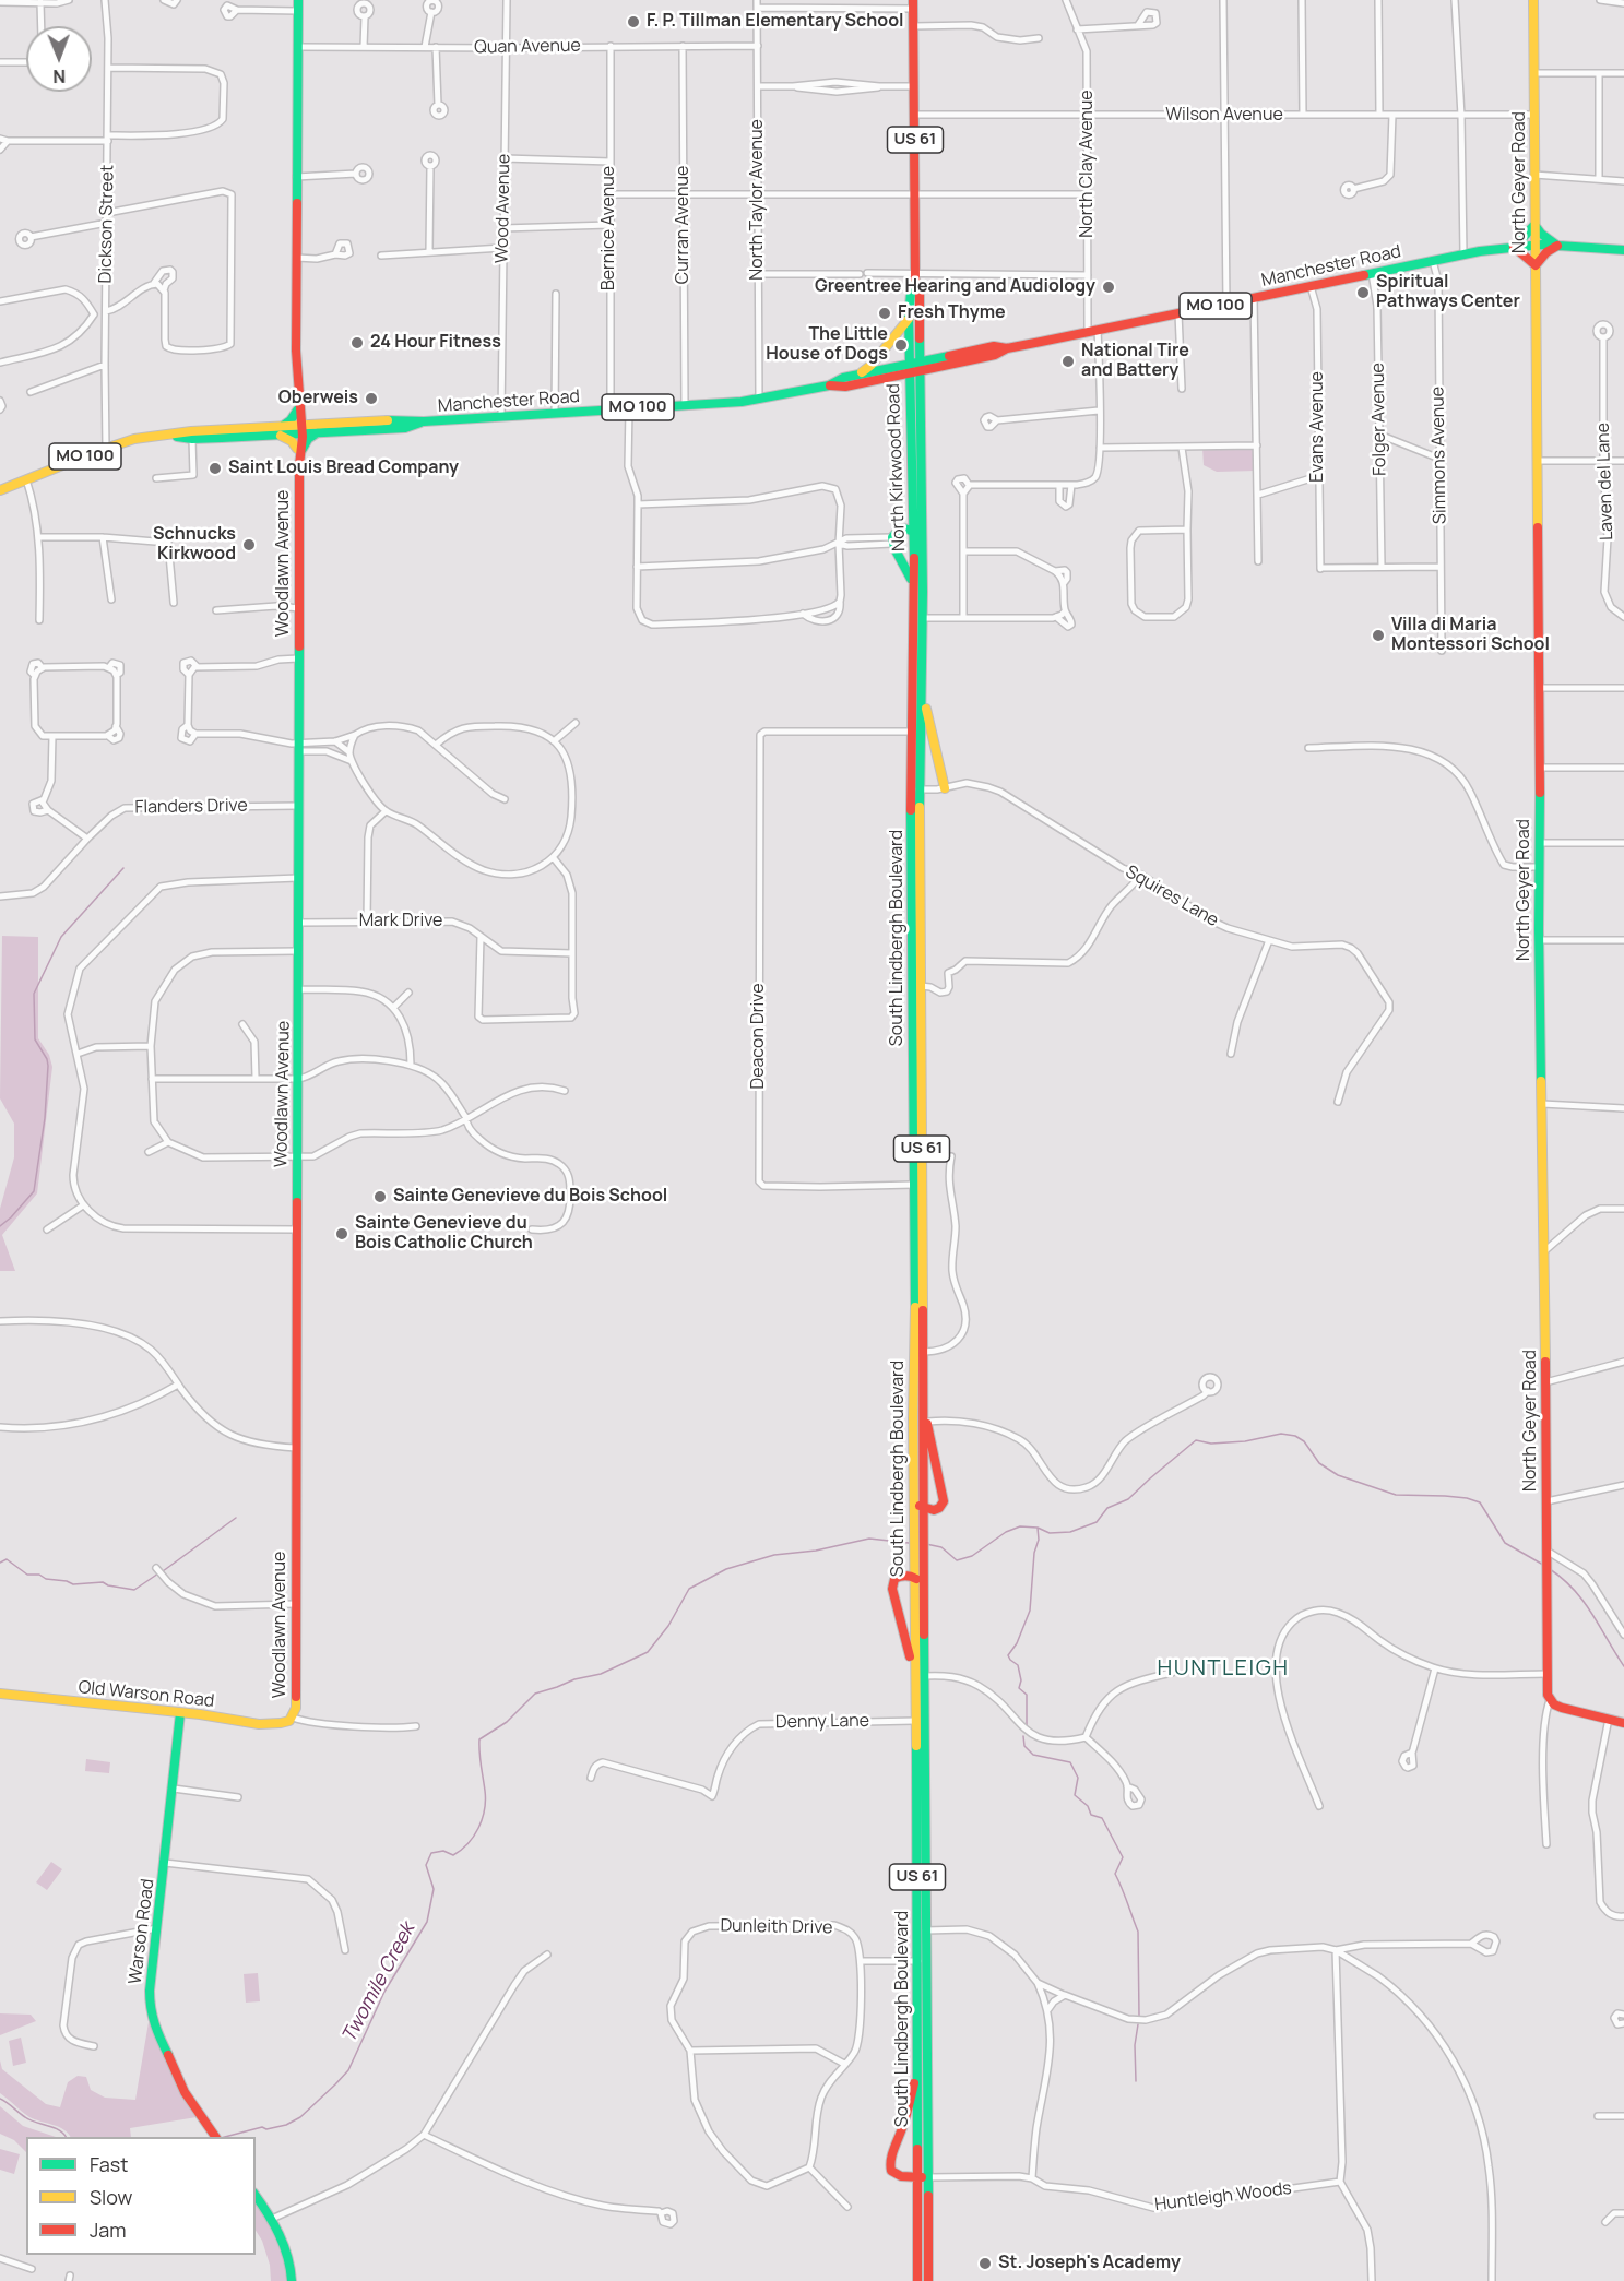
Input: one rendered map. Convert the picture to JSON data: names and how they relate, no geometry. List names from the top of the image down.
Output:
{
  "streets": {
    "main road": [
      "US 61",
      "North Geyer Road",
      "Manchester Road",
      "MO 100",
      "North Kirkwood Road",
      "Woodlawn Avenue",
      "South Lindbergh Boulevard",
      "Old Warson Road",
      "Warson Road"
    ],
    "street": [
      "Quan Avenue",
      "Wilson Avenue",
      "North Clay Avenue",
      "North Taylor Avenue",
      "Wood Avenue",
      "Dickson Street",
      "Curran Avenue",
      "Bernice Avenue",
      "Folger Avenue",
      "Evans Avenue",
      "Simmons Avenue",
      "Laven del Lane",
      "Flanders Drive",
      "Squires Lane",
      "Mark Drive",
      "Deacon Drive",
      "Denny Lane",
      "Dunleith Drive",
      "Huntleigh Woods"
    ]
  },
  "crossings": [
    ["Quan Avenue", "North Taylor Avenue"],
    ["Quan Avenue", "Wood Avenue"],
    ["Quan Avenue", "Curran Avenue"],
    ["Quan Avenue", "Bernice Avenue"],
    ["Quan Avenue", "Woodlawn Avenue"],
    ["Wilson Avenue", "North Clay Avenue"],
    ["Wilson Avenue", "North Geyer Road"],
    ["Wilson Avenue", "North Kirkwood Road"],
    ["North Clay Avenue", "Manchester Road"],
    ["North Geyer Road", "Manchester Road"],
    ["North Taylor Avenue", "Manchester Road"],
    ["Wood Avenue", "Manchester Road"],
    ["Dickson Street", "Manchester Road"],
    ["Curran Avenue", "Manchester Road"],
    ["Bernice Avenue", "Manchester Road"],
    ["Manchester Road", "Folger Avenue"],
    ["Manchester Road", "Evans Avenue"],
    ["Manchester Road", "Simmons Avenue"],
    ["Manchester Road", "North Kirkwood Road"],
    ["Manchester Road", "Woodlawn Avenue"],
    ["Folger Avenue", "Evans Avenue"],
    ["North Kirkwood Road", "South Lindbergh Boulevard"],
    ["Woodlawn Avenue", "Flanders Drive"],
    ["Woodlawn Avenue", "Mark Drive"],
    ["Woodlawn Avenue", "Old Warson Road"],
    ["Squires Lane", "South Lindbergh Boulevard"],
    ["South Lindbergh Boulevard", "Deacon Drive"],
    ["South Lindbergh Boulevard", "Denny Lane"],
    ["South Lindbergh Boulevard", "Huntleigh Woods"],
    ["Old Warson Road", "Warson Road"]
  ],
  "districts": ["HUNTLEIGH"],
  "water": ["Twomile Creek"],
  "places": [
    "F. P. Tillman Elementary School",
    "Greentree Hearing and Audiology",
    "Spiritual Pathways Center",
    "Fresh Thyme",
    "24 Hour Fitness",
    "The Little House of Dogs",
    "National Tire and Battery",
    "Oberweis",
    "Saint Louis Bread Company",
    "Schnucks Kirkwood",
    "Villa di Maria Montessori School",
    "Sainte Genevieve du Bois School",
    "Sainte Genevieve du Bois Catholic Church",
    "St. Joseph's Academy"
  ],
  "legend": ["Fast", "Slow", "Jam"],
  "north": "bottom"
}
